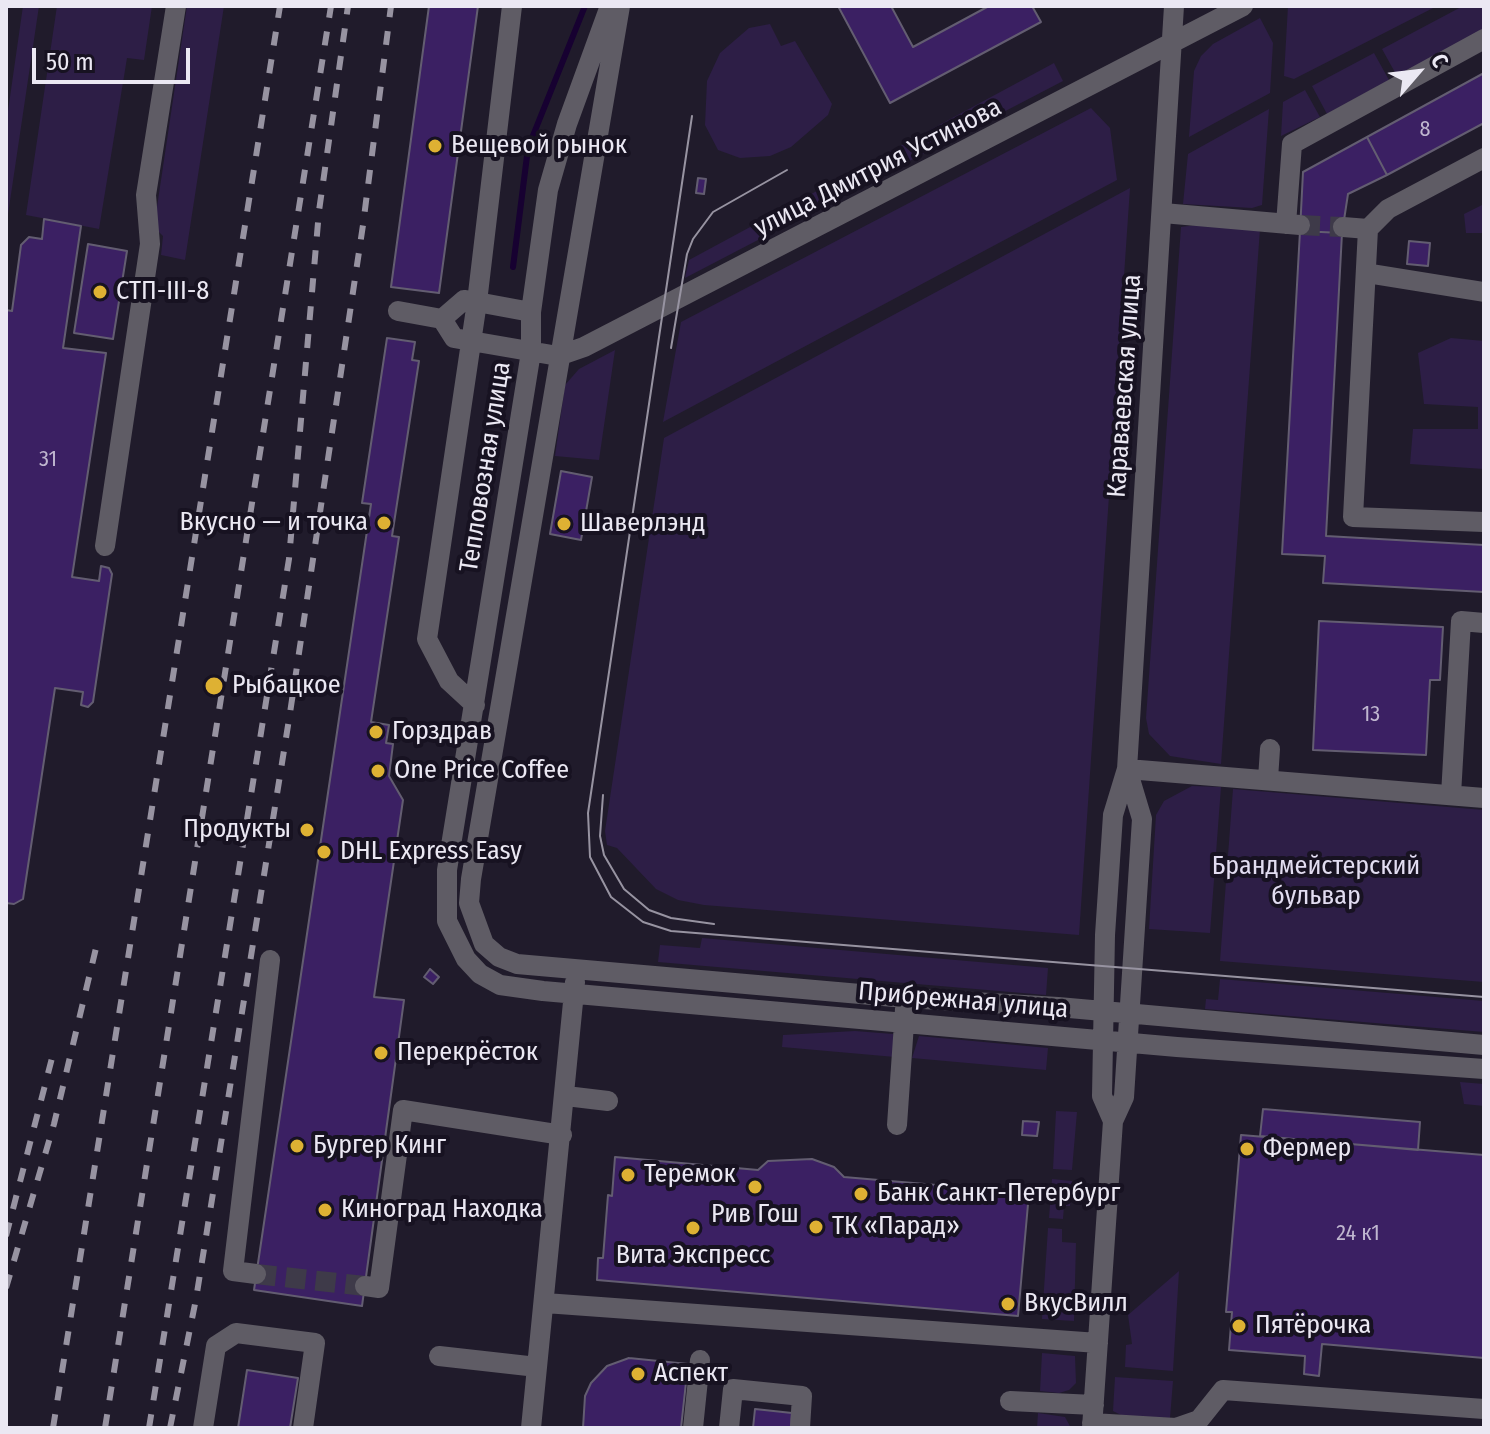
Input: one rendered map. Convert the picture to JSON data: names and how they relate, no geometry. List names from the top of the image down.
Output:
{
  "streets": {
    "street": [
      "улица Дмитрия Устинова",
      "Караваевская улица",
      "Тепловозная улица",
      "Прибрежная улица"
    ]
  },
  "crossings": [
    ["улица Дмитрия Устинова", "Караваевская улица"],
    ["улица Дмитрия Устинова", "Тепловозная улица"],
    ["Караваевская улица", "Прибрежная улица"],
    ["Тепловозная улица", "Прибрежная улица"]
  ],
  "parks": ["Брандмейстерский бульвар"],
  "places": [
    "Вещевой рынок",
    "СТП-III-8",
    "Вкусно — и точка",
    "Шаверлэнд",
    "Рыбацкое",
    "Горздрав",
    "One Price Coffee",
    "Продукты",
    "DHL Express Easy",
    "Перекрёсток",
    "Бургер Кинг",
    "Фермер",
    "Теремок",
    "Рив Гош",
    "Банк Санкт-Петербург",
    "Киноград Находка",
    "ТК «Парад»",
    "Вита Экспресс",
    "ВкусВилл",
    "Пятёрочка",
    "Аспект"
  ],
  "house_numbers": [
    "8",
    "31",
    "13",
    "24 к1"
  ],
  "scale_bar": "50 m",
  "north": "top right"
}
